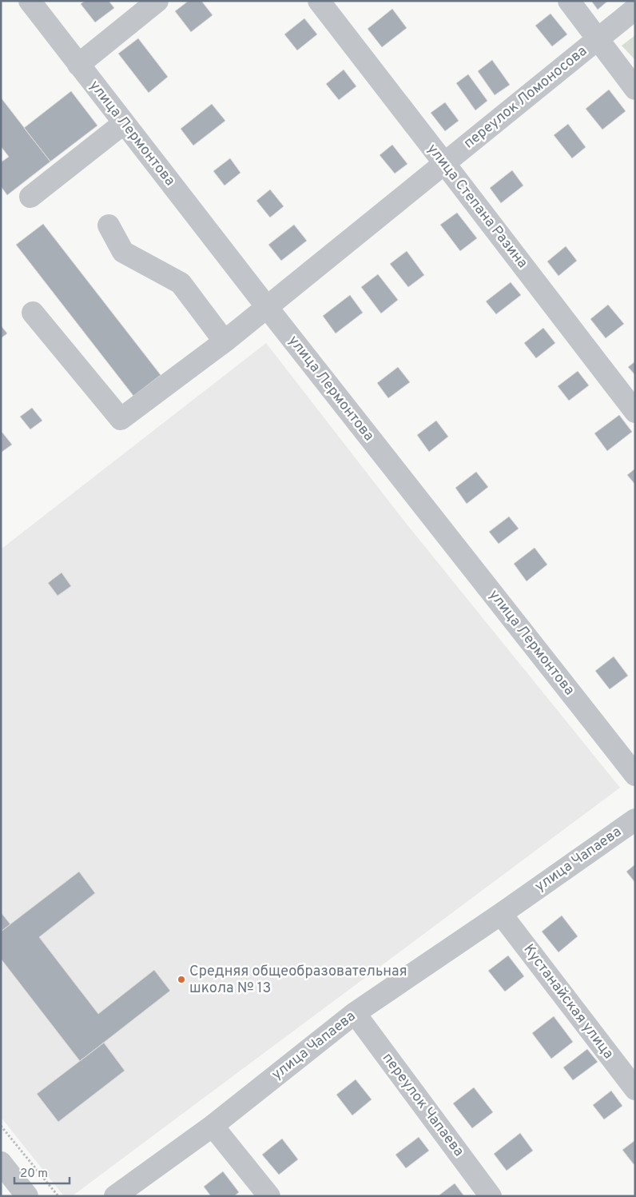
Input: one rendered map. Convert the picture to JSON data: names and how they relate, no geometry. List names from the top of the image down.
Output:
{
  "streets": {
    "street": [
      "переулок Ломоносова",
      "улица Лермонтова",
      "улица Степана Разина",
      "улица Чапаева",
      "Кустанайская улица",
      "переулок Чапаева"
    ]
  },
  "crossings": [
    ["переулок Ломоносова", "улица Лермонтова"],
    ["переулок Ломоносова", "улица Степана Разина"],
    ["улица Чапаева", "Кустанайская улица"],
    ["улица Чапаева", "переулок Чапаева"]
  ],
  "places": ["Средняя общеобразовательная школа № 13"],
  "scale_bar": "20 m"
}
